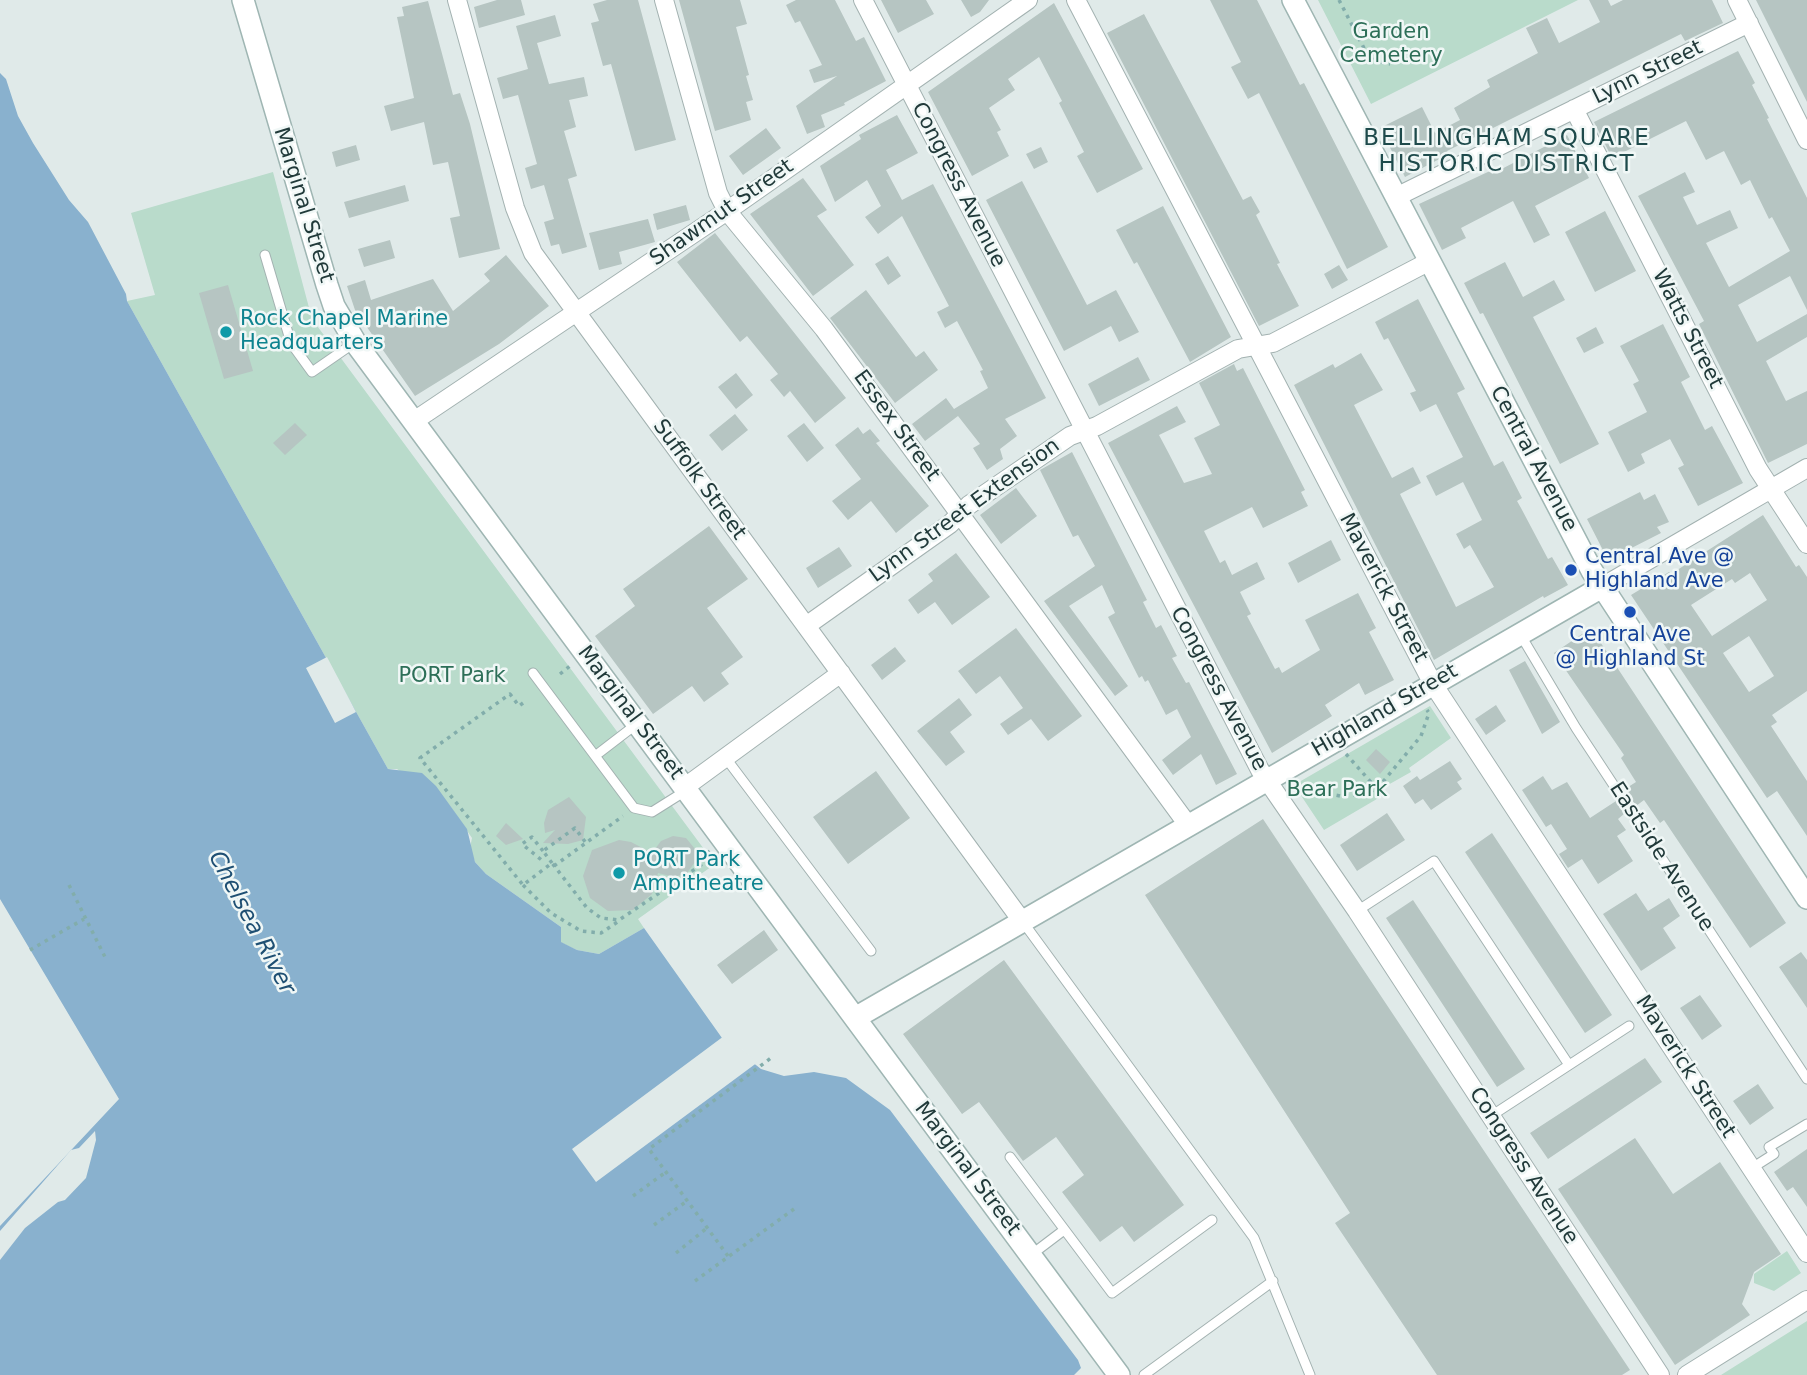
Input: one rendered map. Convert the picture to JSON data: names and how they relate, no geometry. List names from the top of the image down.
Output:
{
  "streets": {
    "street": [
      "Lynn Street",
      "Congress Avenue",
      "Marginal Street",
      "Shawmut Street",
      "Watts Street",
      "Essex Street",
      "Central Avenue",
      "Suffolk Street",
      "Lynn Street Extension",
      "Maverick Street",
      "Highland Street"
    ],
    "lane": ["Eastside Avenue"]
  },
  "crossings": [
    ["Lynn Street", "Watts Street"],
    ["Lynn Street", "Central Avenue"],
    ["Congress Avenue", "Shawmut Street"],
    ["Congress Avenue", "Lynn Street Extension"],
    ["Congress Avenue", "Highland Street"],
    ["Marginal Street", "Shawmut Street"],
    ["Marginal Street", "Highland Street"],
    ["Shawmut Street", "Essex Street"],
    ["Shawmut Street", "Suffolk Street"],
    ["Watts Street", "Highland Street"],
    ["Essex Street", "Lynn Street Extension"],
    ["Essex Street", "Highland Street"],
    ["Central Avenue", "Lynn Street Extension"],
    ["Central Avenue", "Highland Street"],
    ["Suffolk Street", "Lynn Street Extension"],
    ["Suffolk Street", "Highland Street"],
    ["Lynn Street Extension", "Maverick Street"],
    ["Maverick Street", "Highland Street"],
    ["Highland Street", "Eastside Avenue"]
  ],
  "districts": ["BELLINGHAM SQUARE HISTORIC DISTRICT"],
  "water": ["Chelsea River"],
  "parks": ["Garden Cemetery", "PORT Park", "Bear Park"],
  "places": [
    "Rock Chapel Marine Headquarters",
    "Central Ave @ Highland Ave",
    "Central Ave @ Highland St",
    "PORT Park Ampitheatre"
  ]
}
